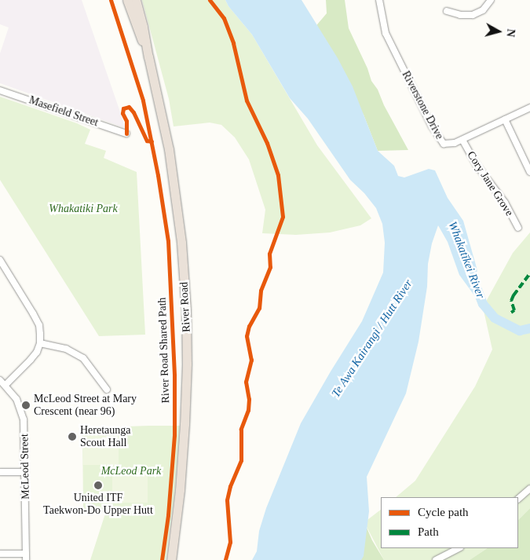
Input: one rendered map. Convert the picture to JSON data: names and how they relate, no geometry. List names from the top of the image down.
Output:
{
  "streets": {
    "highway": ["River Road"],
    "street": [
      "Riverstone Drive",
      "Masefield Street",
      "Cory Jane Grove",
      "McLeod Street"
    ],
    "cycle path": ["River Road Shared Path"]
  },
  "crossings": [
    ["Riverstone Drive", "Cory Jane Grove"]
  ],
  "water": ["Whakatīkei River", "Te Awa Kairangi / Hutt River"],
  "parks": ["Whakatiki Park", "McLeod Park"],
  "places": ["McLeod Street at Mary Crescent (near 96)", "Heretaunga Scout Hall", "United ITF Taekwon-Do Upper Hutt"],
  "legend": ["Cycle path", "Path"],
  "north": "right"
}
